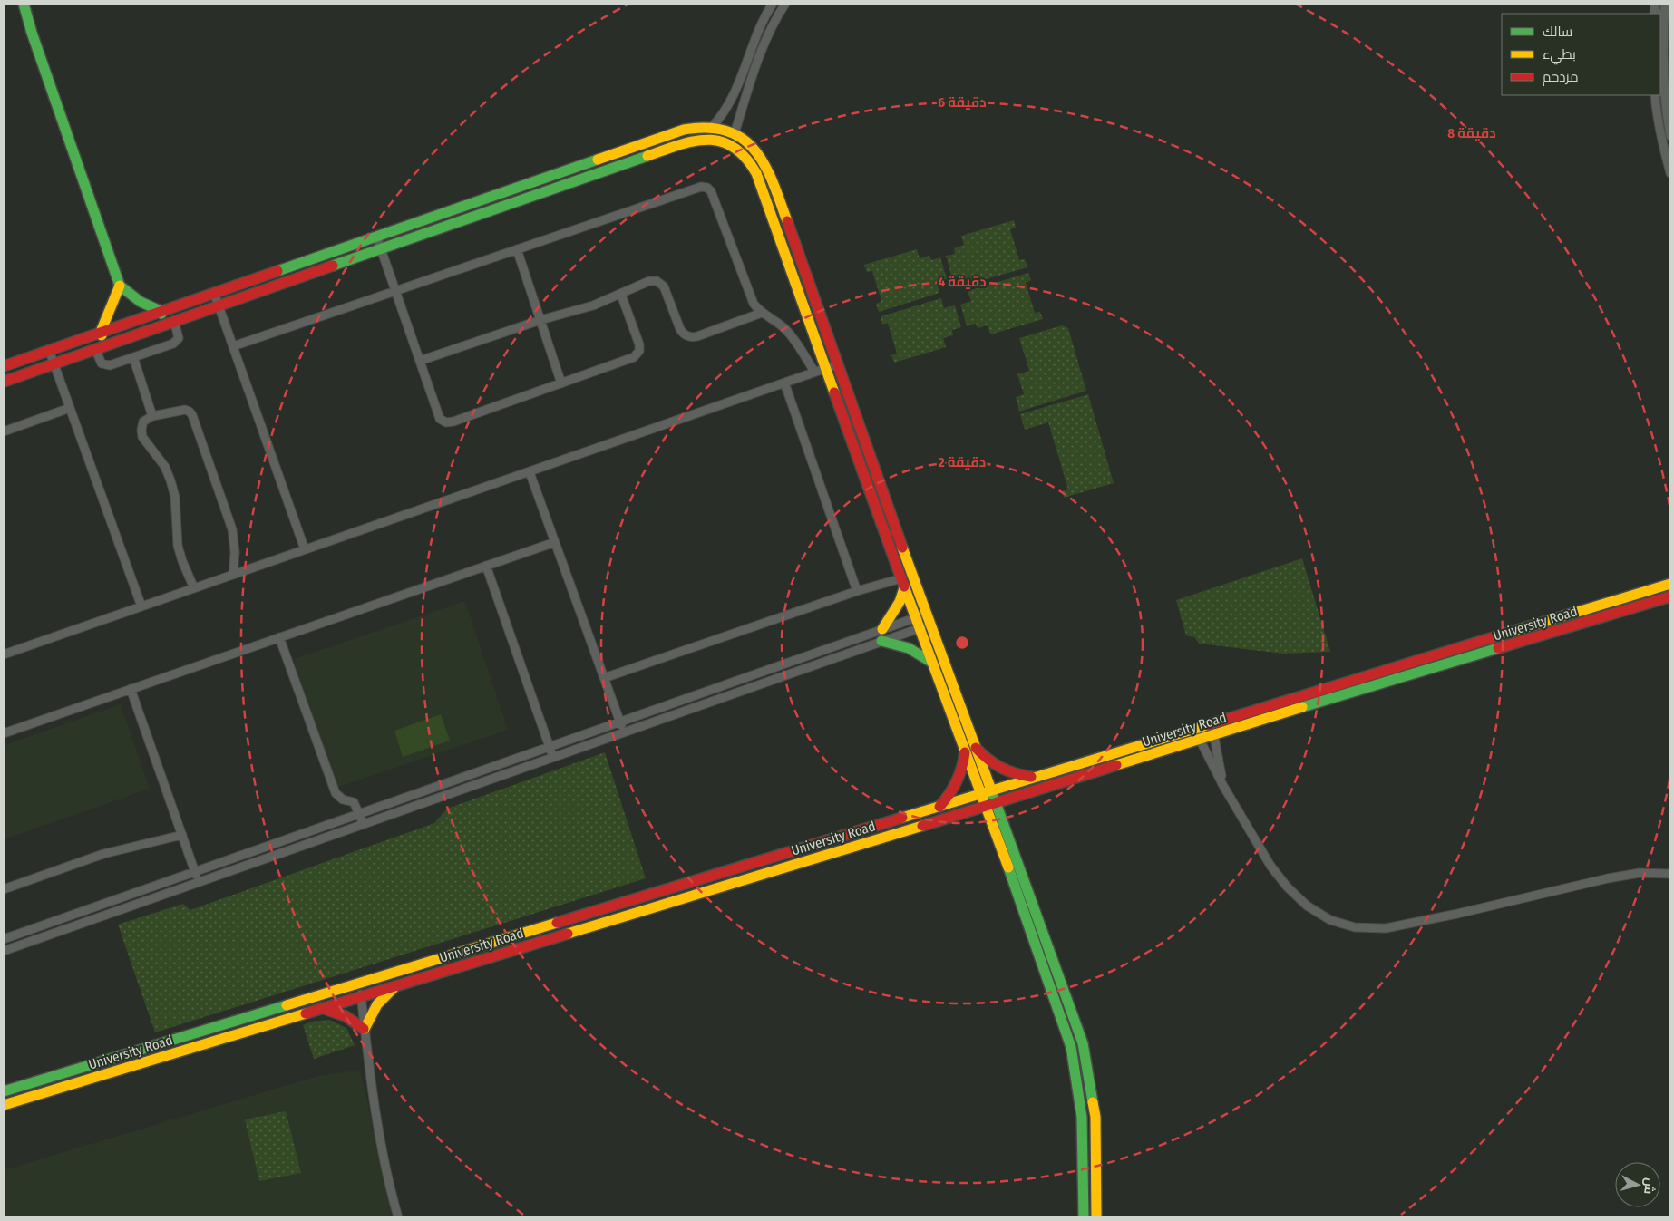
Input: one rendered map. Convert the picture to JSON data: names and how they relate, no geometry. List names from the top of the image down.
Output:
{
  "streets": {
    "main road": ["University Road"]
  },
  "legend": ["سالك", "بطيء", "مزدحم"],
  "north": "right",
  "rings": [
    "6 دقيقة",
    "8 دقيقة",
    "4 دقيقة",
    "2 دقيقة"
  ]
}
